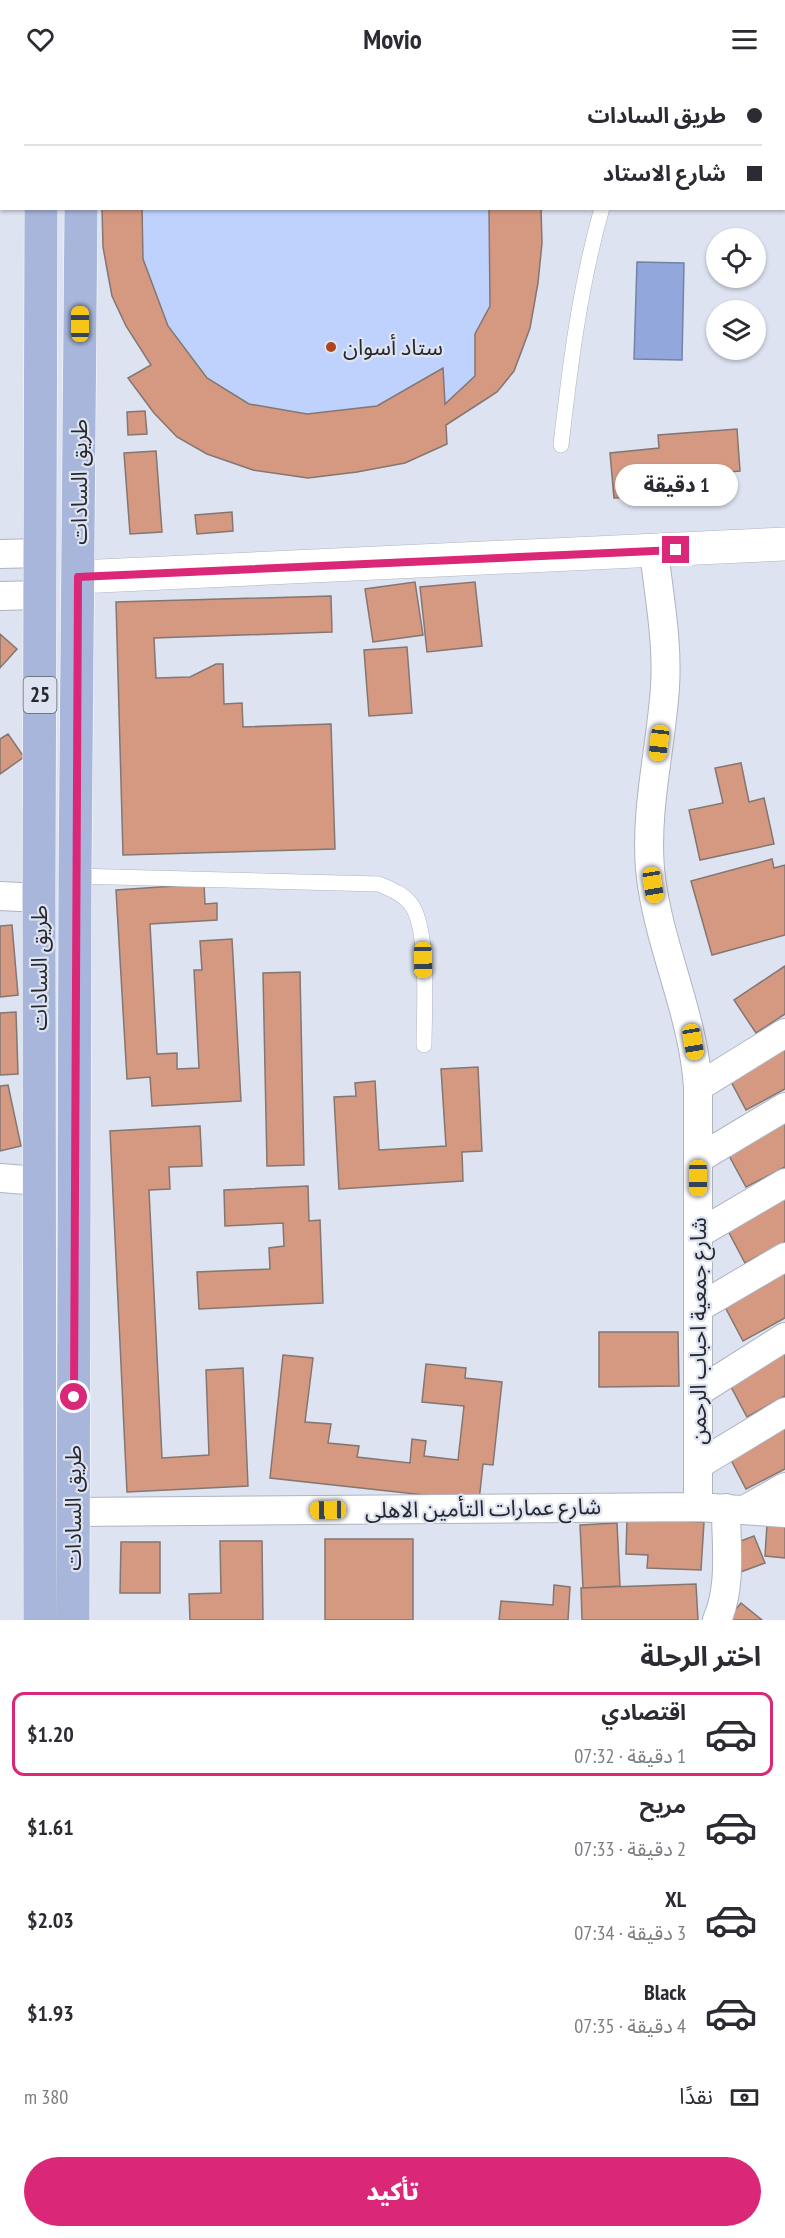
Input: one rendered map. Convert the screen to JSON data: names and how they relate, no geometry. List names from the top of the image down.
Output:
{
  "streets": {
    "main road": ["طريق السادات", "25"],
    "street": ["شارع جمعية احباب الرحمن", "شارع عمارات التأمين الاهلى"]
  },
  "crossings": [
    ["طريق السادات", "شارع عمارات التأمين الاهلى"],
    ["شارع جمعية احباب الرحمن", "شارع عمارات التأمين الاهلى"]
  ],
  "places": ["ستاد أسوان"],
  "page": {
    "header": "Movio",
    "banner": ["طريق السادات", "شارع الاستاد"],
    "bubble": "1 دقيقة",
    "heading": "اختر الرحلة",
    "list": [
      {
        "name": "اقتصادي",
        "note": "1 دقيقة · 07:32",
        "value": "$1.20"
      },
      {
        "name": "مريح",
        "note": "2 دقيقة · 07:33",
        "value": "$1.61"
      },
      {
        "name": "XL",
        "note": "3 دقيقة · 07:34",
        "value": "$2.03"
      },
      {
        "name": "Black",
        "note": "4 دقيقة · 07:35",
        "value": "$1.93"
      }
    ],
    "pay": ["نقدًا", "380 m"],
    "buttons": "تأكيد"
  }
}
